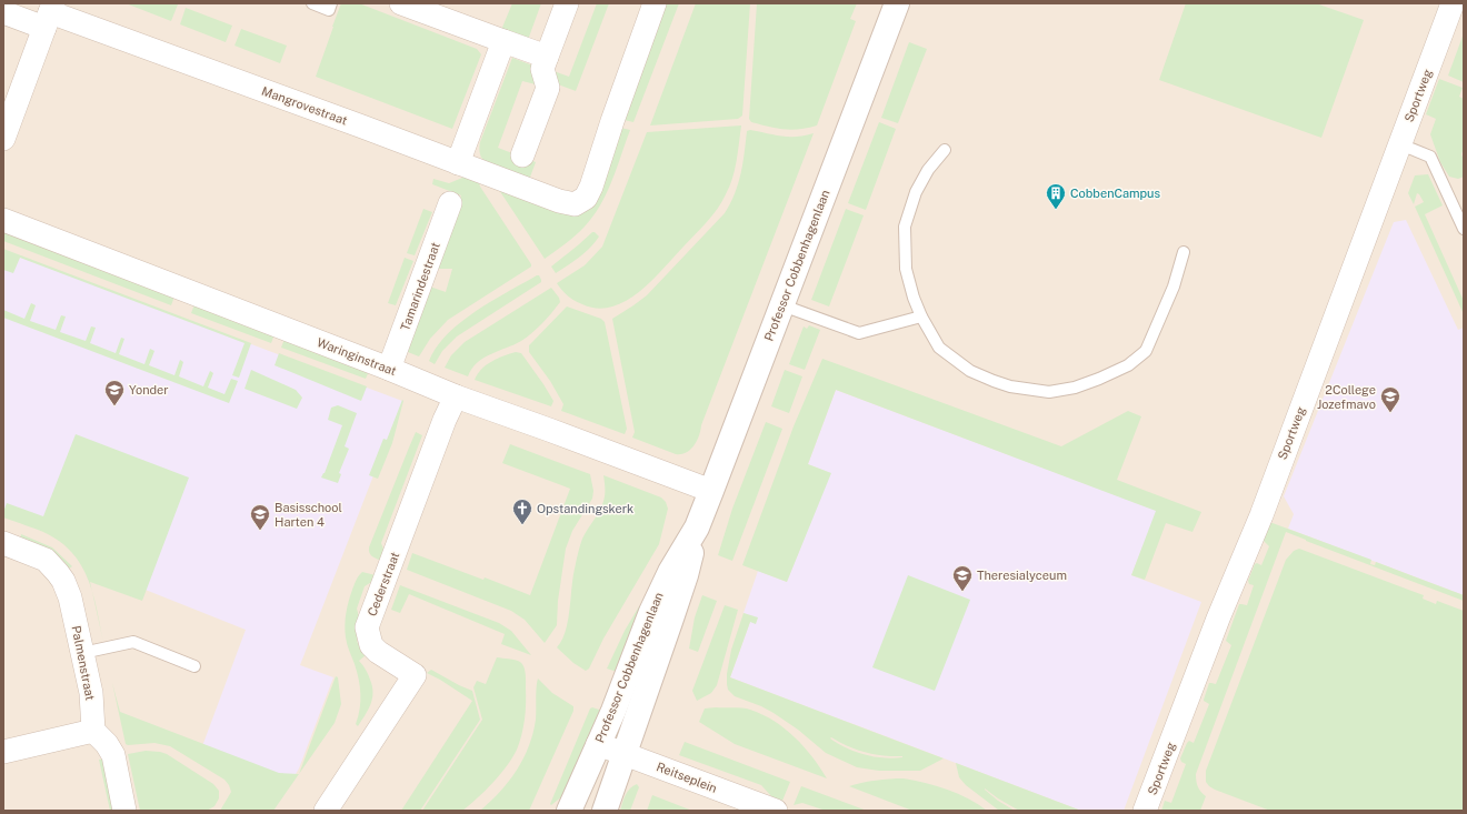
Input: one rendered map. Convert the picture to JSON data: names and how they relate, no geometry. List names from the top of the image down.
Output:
{
  "streets": {
    "street": [
      "Sportweg",
      "Mangrovestraat",
      "Professor Cobbenhagenlaan",
      "Tamarindestraat",
      "Waringinstraat",
      "Cederstraat",
      "Palmenstraat",
      "Reitseplein"
    ]
  },
  "crossings": [
    ["Professor Cobbenhagenlaan", "Waringinstraat"],
    ["Professor Cobbenhagenlaan", "Reitseplein"],
    ["Tamarindestraat", "Waringinstraat"],
    ["Waringinstraat", "Cederstraat"]
  ],
  "places": {
    "building": ["CobbenCampus"],
    "school or university": [
      "Yonder",
      "2College Jozefmavo",
      "Basisschool Harten 4",
      "Theresialyceum"
    ],
    "church": ["Opstandingskerk"]
  }
}
